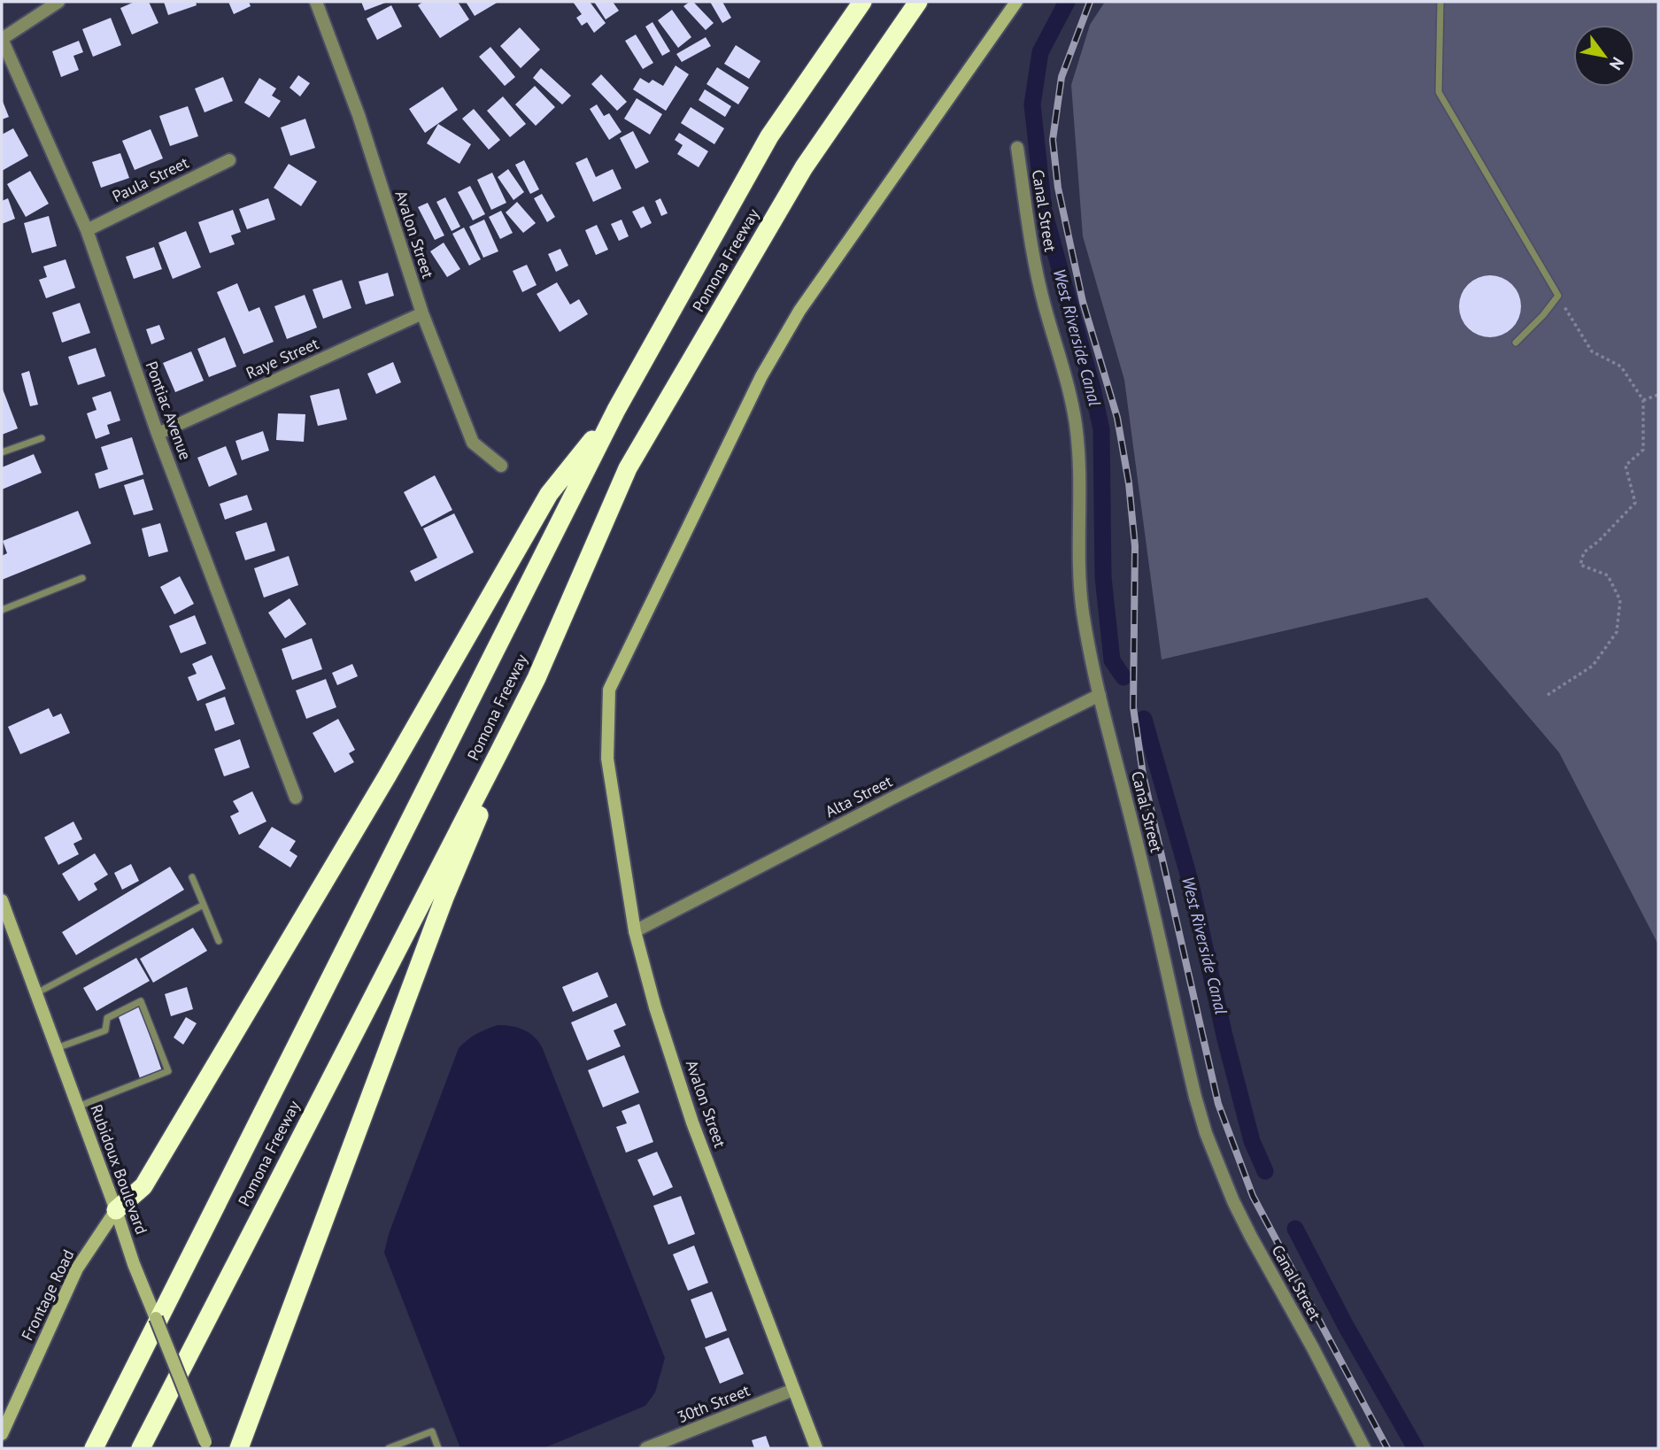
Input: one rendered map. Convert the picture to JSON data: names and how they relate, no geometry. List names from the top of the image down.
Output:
{
  "streets": {
    "highway": ["Pomona Freeway"],
    "street": [
      "Paula Street",
      "Canal Street",
      "Avalon Street",
      "Raye Street",
      "Pontiac Avenue",
      "Alta Street",
      "Rubidoux Boulevard",
      "Frontage Road",
      "30th Street"
    ]
  },
  "crossings": [
    ["Paula Street", "Pontiac Avenue"],
    ["Canal Street", "Alta Street"],
    ["Avalon Street", "Raye Street"],
    ["Avalon Street", "Alta Street"],
    ["Avalon Street", "30th Street"],
    ["Raye Street", "Pontiac Avenue"],
    ["Rubidoux Boulevard", "Frontage Road"]
  ],
  "water": ["West Riverside Canal"],
  "north": "bottom right"
}
